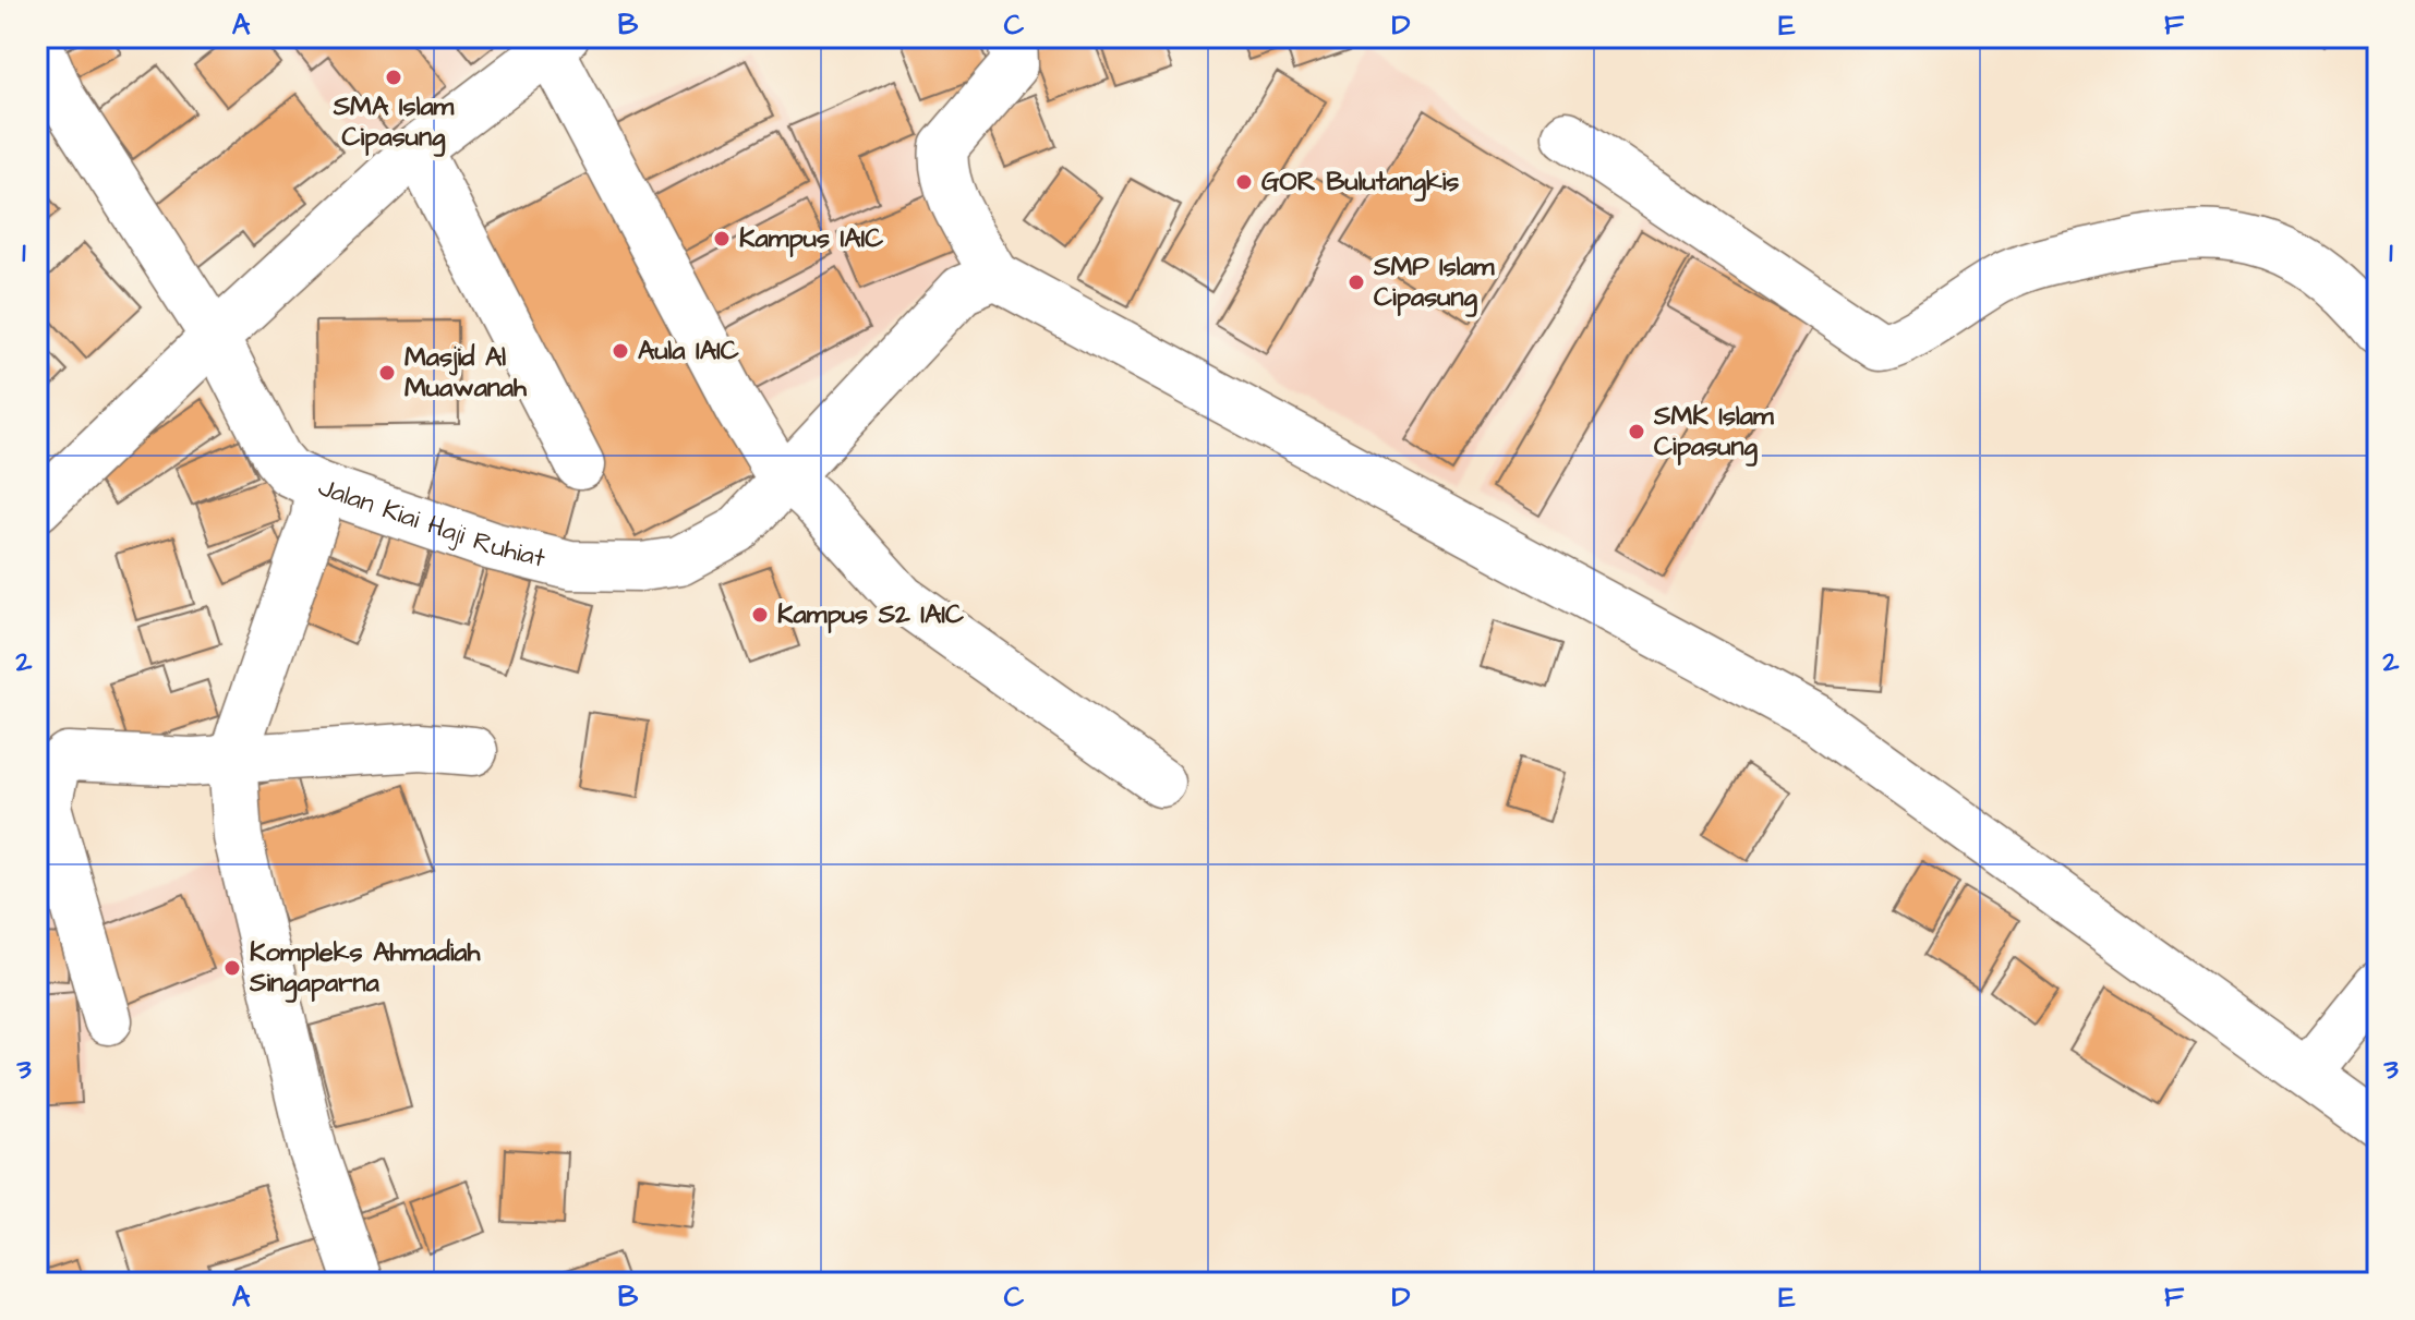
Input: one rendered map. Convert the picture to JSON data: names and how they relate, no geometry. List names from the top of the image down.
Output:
{
  "streets": {
    "street": ["Jalan Kiai Haji Ruhiat"]
  },
  "places": [
    "SMA Islam Cipasung",
    "GOR Bulutangkis",
    "Kampus IAIC",
    "SMP Islam Cipasung",
    "Aula IAIC",
    "Masjid Al Muawanah",
    "SMK Islam Cipasung",
    "Kampus S2 IAIC",
    "Kompleks Ahmadiah Singaparna"
  ],
  "grid": {
    "columns": [
      "A",
      "B",
      "C",
      "D",
      "E",
      "F"
    ],
    "rows": ["1", "2", "3"]
  }
}
